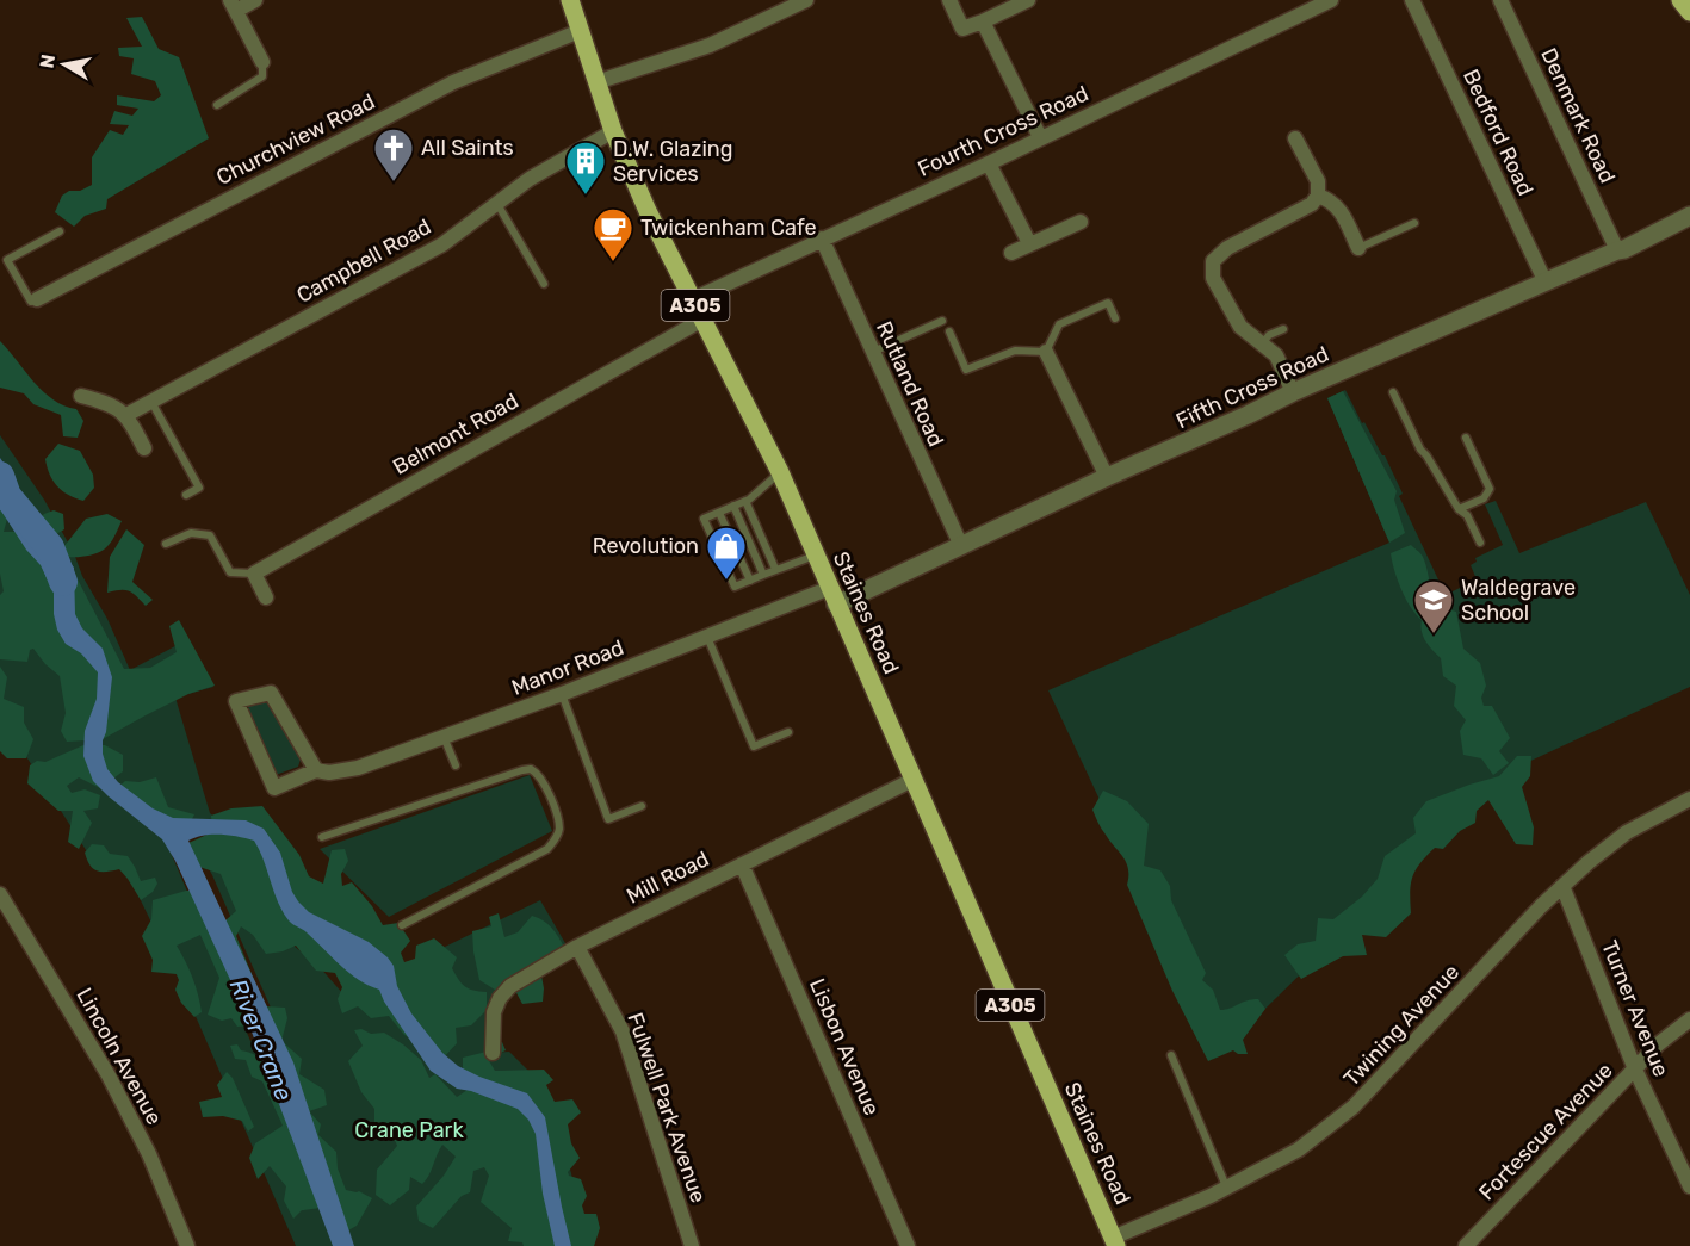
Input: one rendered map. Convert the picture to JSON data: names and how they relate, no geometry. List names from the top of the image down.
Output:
{
  "streets": {
    "main road": ["A305", "Staines Road"],
    "street": [
      "Denmark Road",
      "Fourth Cross Road",
      "Bedford Road",
      "Churchview Road",
      "Campbell Road",
      "Rutland Road",
      "Fifth Cross Road",
      "Belmont Road",
      "Manor Road",
      "Mill Road",
      "Turner Avenue",
      "Twining Avenue",
      "Lisbon Avenue",
      "Lincoln Avenue",
      "Fulwell Park Avenue",
      "Fortescue Avenue"
    ]
  },
  "crossings": [
    ["Denmark Road", "Fifth Cross Road"],
    ["Fourth Cross Road", "Rutland Road"],
    ["Fourth Cross Road", "Staines Road"],
    ["Bedford Road", "Fifth Cross Road"],
    ["Churchview Road", "Staines Road"],
    ["Campbell Road", "Staines Road"],
    ["Rutland Road", "Fifth Cross Road"],
    ["Fifth Cross Road", "Staines Road"],
    ["Fifth Cross Road", "Manor Road"],
    ["Belmont Road", "Staines Road"],
    ["Staines Road", "Manor Road"],
    ["Staines Road", "Mill Road"],
    ["Staines Road", "Twining Avenue"],
    ["Mill Road", "Lisbon Avenue"],
    ["Mill Road", "Fulwell Park Avenue"],
    ["Turner Avenue", "Twining Avenue"],
    ["Turner Avenue", "Fortescue Avenue"]
  ],
  "water": ["River Crane"],
  "parks": ["Crane Park"],
  "places": {
    "church": ["All Saints"],
    "building": ["D.W. Glazing Services"],
    "cafe": ["Twickenham Cafe"],
    "shop": ["Revolution"],
    "school or university": ["Waldegrave School"]
  },
  "north": "left"
}
